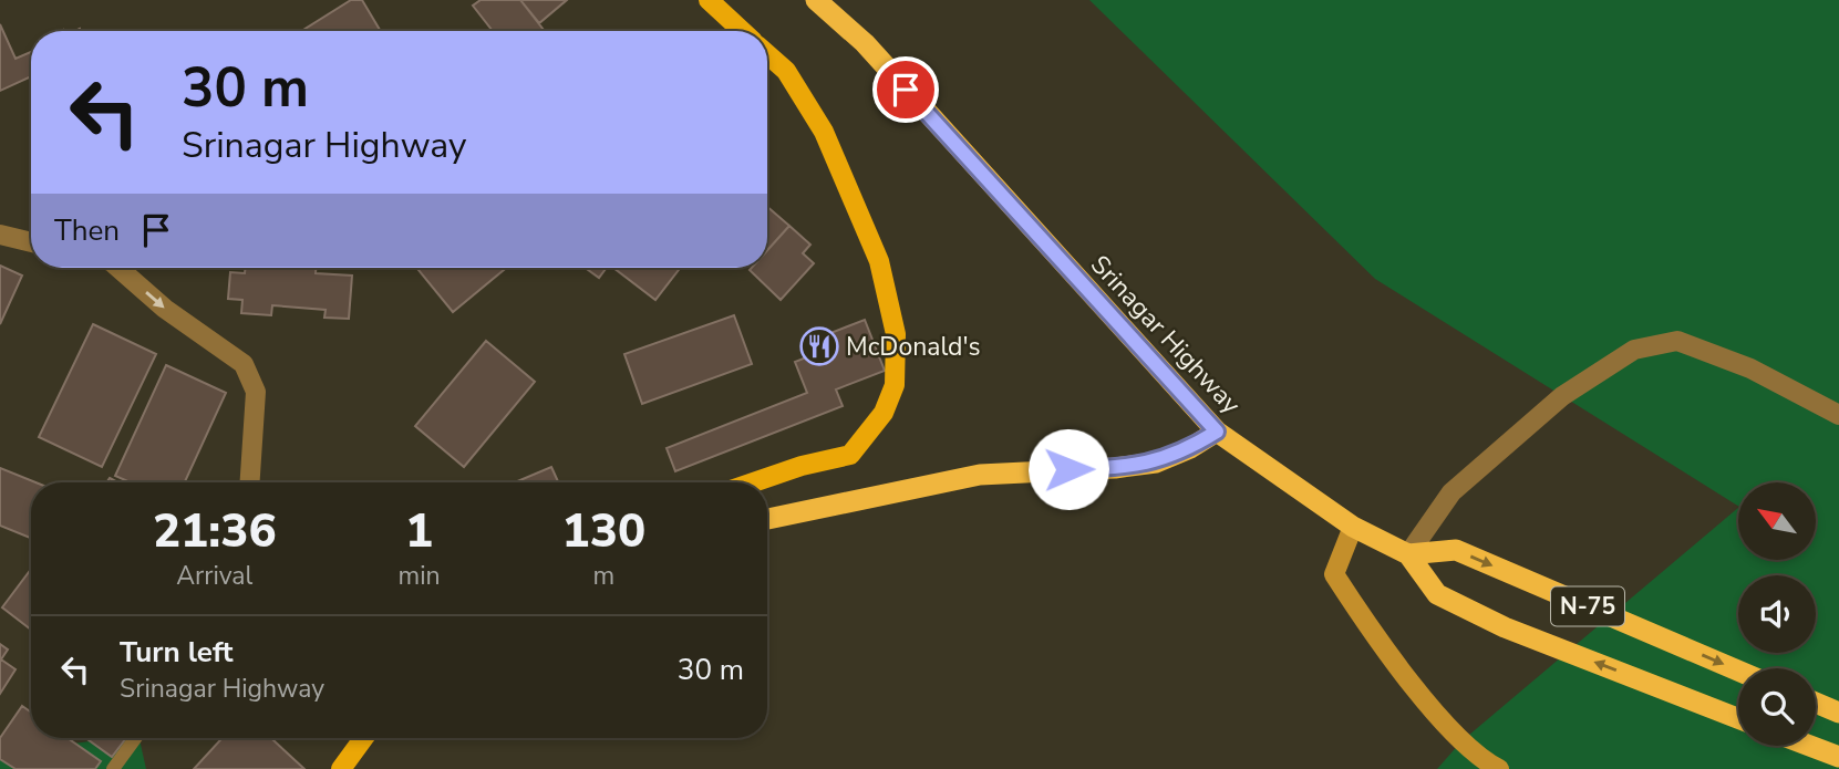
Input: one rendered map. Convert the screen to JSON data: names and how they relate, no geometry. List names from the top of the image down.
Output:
{
  "streets": {
    "highway": ["Srinagar Highway", "N-75"]
  },
  "crossings": [
    ["Srinagar Highway", "N-75"]
  ],
  "places": {
    "restaurant": ["McDonald's"]
  },
  "north": "top left",
  "page": {
    "turn": ["30 m", "Srinagar Highway"],
    "then": "Then",
    "eta": [
      "21:36",
      "Arrival",
      "1",
      "min",
      "130",
      "m"
    ],
    "list": [
      {
        "name": "Turn left",
        "note": "Srinagar Highway",
        "value": "30 m"
      }
    ]
  }
}
